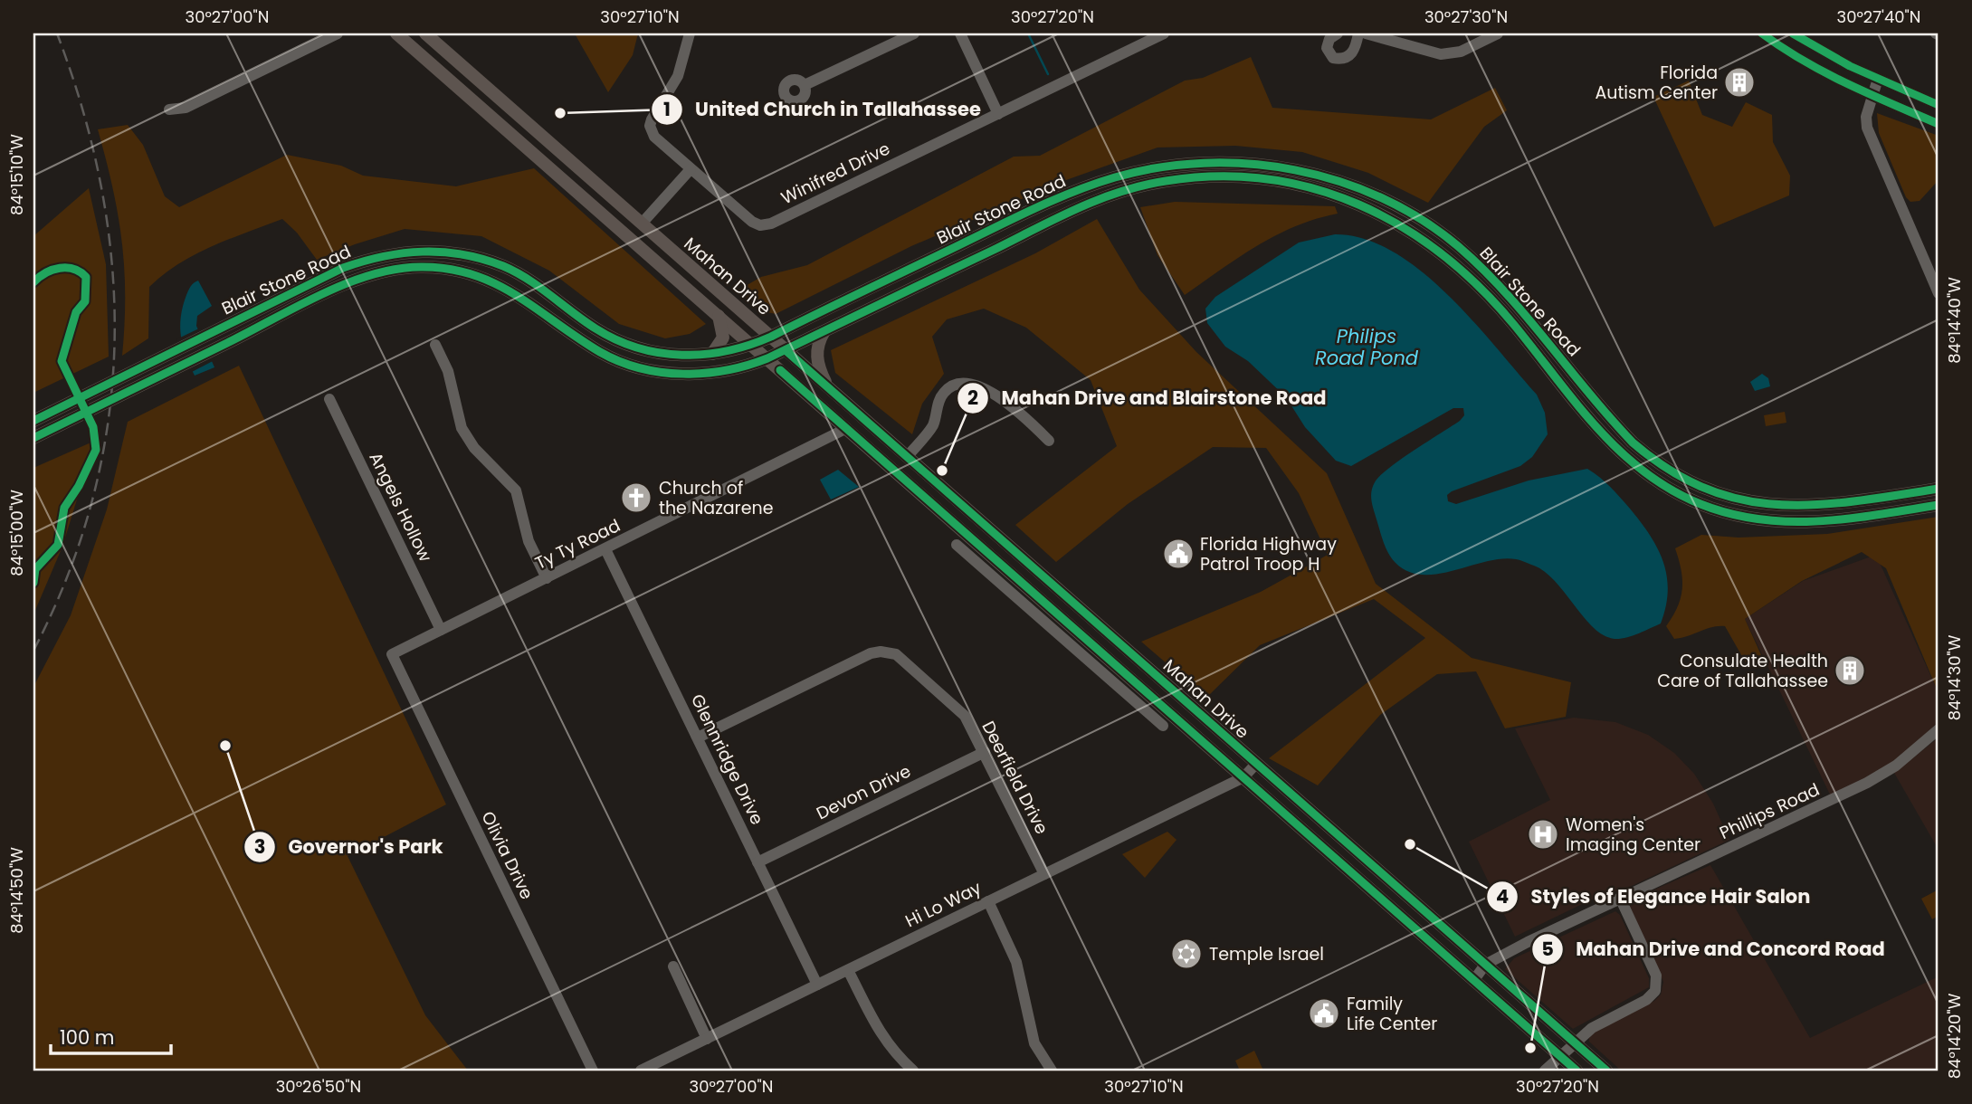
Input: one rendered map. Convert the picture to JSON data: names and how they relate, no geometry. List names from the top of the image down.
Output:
{
  "streets": {
    "main road": ["Blair Stone Road", "Mahan Drive"],
    "street": [
      "Winifred Drive",
      "Angels Hollow",
      "Ty Ty Road",
      "Glennridge Drive",
      "Deerfield Drive",
      "Devon Drive",
      "Phillips Road",
      "Olivia Drive",
      "Hi Lo Way"
    ]
  },
  "crossings": [
    ["Blair Stone Road", "Mahan Drive"],
    ["Mahan Drive", "Ty Ty Road"],
    ["Mahan Drive", "Phillips Road"],
    ["Mahan Drive", "Hi Lo Way"],
    ["Angels Hollow", "Ty Ty Road"],
    ["Ty Ty Road", "Glennridge Drive"],
    ["Ty Ty Road", "Olivia Drive"],
    ["Glennridge Drive", "Deerfield Drive"],
    ["Glennridge Drive", "Devon Drive"],
    ["Glennridge Drive", "Hi Lo Way"],
    ["Deerfield Drive", "Devon Drive"],
    ["Deerfield Drive", "Hi Lo Way"]
  ],
  "water": ["Philips Road Pond"],
  "places": {
    "building": ["Florida Autism Center", "Consulate Health Care of Tallahassee"],
    "other": [
      "United Church in Tallahassee",
      "Mahan Drive and Blairstone Road",
      "Governor's Park",
      "Styles of Elegance Hair Salon",
      "Mahan Drive and Concord Road"
    ],
    "church": ["Church of the Nazarene"],
    "public building": ["Florida Highway Patrol Troop H", "Family Life Center"],
    "hospital": ["Women's Imaging Center"],
    "synagogue": ["Temple Israel"]
  },
  "scale_bar": "100 m",
  "coordinates": [
    "30°27'00\"N",
    "30°27'10\"N",
    "30°27'20\"N",
    "30°27'30\"N",
    "30°27'40\"N",
    "84°15'10\"W",
    "84°14'40\"W",
    "84°15'00\"W",
    "84°14'30\"W",
    "84°14'50\"W",
    "84°14'20\"W",
    "30°26'50\"N"
  ]
}
